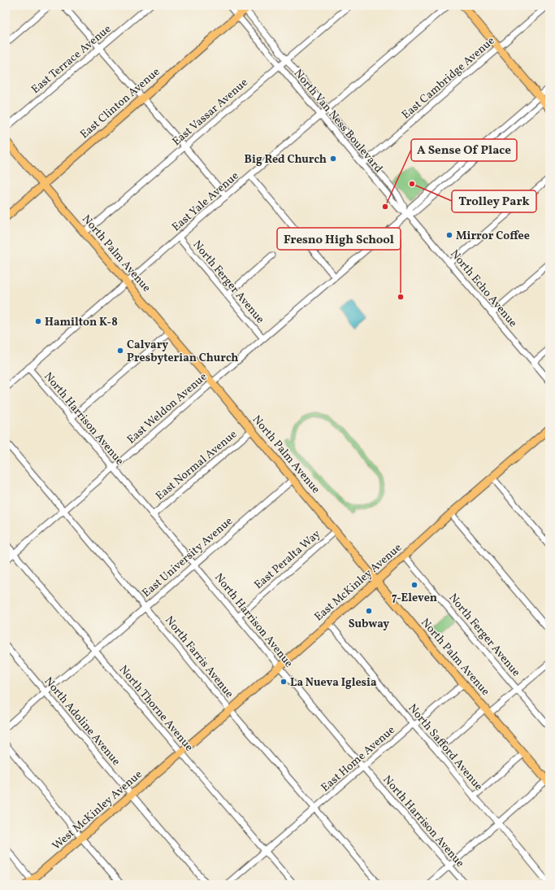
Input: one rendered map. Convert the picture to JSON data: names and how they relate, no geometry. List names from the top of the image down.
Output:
{
  "streets": {
    "main road": [
      "East Clinton Avenue",
      "North Palm Avenue",
      "East McKinley Avenue",
      "West McKinley Avenue"
    ],
    "street": [
      "East Terrace Avenue",
      "East Cambridge Avenue",
      "East Vassar Avenue",
      "North Van Ness Boulevard",
      "East Yale Avenue",
      "North Ferger Avenue",
      "North Echo Avenue",
      "East Weldon Avenue",
      "North Harrison Avenue",
      "East Normal Avenue",
      "East University Avenue",
      "East Peralta Way",
      "North Farris Avenue",
      "North Thorne Avenue",
      "North Adoline Avenue",
      "North Safford Avenue",
      "East Home Avenue"
    ]
  },
  "crossings": [
    ["East Cambridge Avenue", "North Van Ness Boulevard"],
    ["East Clinton Avenue", "North Van Ness Boulevard"],
    ["East Clinton Avenue", "North Palm Avenue"],
    ["East Vassar Avenue", "North Van Ness Boulevard"],
    ["East Vassar Avenue", "North Palm Avenue"],
    ["North Van Ness Boulevard", "East Yale Avenue"],
    ["North Van Ness Boulevard", "North Echo Avenue"],
    ["North Van Ness Boulevard", "East Weldon Avenue"],
    ["East Yale Avenue", "North Palm Avenue"],
    ["East Yale Avenue", "North Ferger Avenue"],
    ["East Yale Avenue", "North Harrison Avenue"],
    ["North Palm Avenue", "East Weldon Avenue"],
    ["North Palm Avenue", "East Normal Avenue"],
    ["North Palm Avenue", "East University Avenue"],
    ["North Palm Avenue", "East Peralta Way"],
    ["North Palm Avenue", "East McKinley Avenue"],
    ["North Palm Avenue", "East Home Avenue"],
    ["North Ferger Avenue", "East Weldon Avenue"],
    ["North Ferger Avenue", "East McKinley Avenue"],
    ["North Echo Avenue", "East Weldon Avenue"],
    ["East Weldon Avenue", "North Harrison Avenue"],
    ["East Weldon Avenue", "North Farris Avenue"],
    ["East Weldon Avenue", "North Thorne Avenue"],
    ["North Harrison Avenue", "East Normal Avenue"],
    ["North Harrison Avenue", "East University Avenue"],
    ["North Harrison Avenue", "East Peralta Way"],
    ["North Harrison Avenue", "East McKinley Avenue"],
    ["North Harrison Avenue", "East Home Avenue"],
    ["East University Avenue", "North Farris Avenue"],
    ["East University Avenue", "North Thorne Avenue"],
    ["East University Avenue", "North Adoline Avenue"],
    ["East McKinley Avenue", "North Farris Avenue"],
    ["East McKinley Avenue", "North Thorne Avenue"],
    ["East McKinley Avenue", "North Safford Avenue"],
    ["East McKinley Avenue", "West McKinley Avenue"],
    ["North Farris Avenue", "East Home Avenue"],
    ["North Thorne Avenue", "East Home Avenue"],
    ["North Thorne Avenue", "West McKinley Avenue"],
    ["North Adoline Avenue", "West McKinley Avenue"],
    ["North Safford Avenue", "East Home Avenue"]
  ],
  "places": [
    "Big Red Church",
    "Trolley Park",
    "A Sense Of Place",
    "Mirror Coffee",
    "Fresno High School",
    "Hamilton K-8",
    "Calvary Presbyterian Church",
    "7-Eleven",
    "Subway",
    "La Nueva Iglesia"
  ]
}
